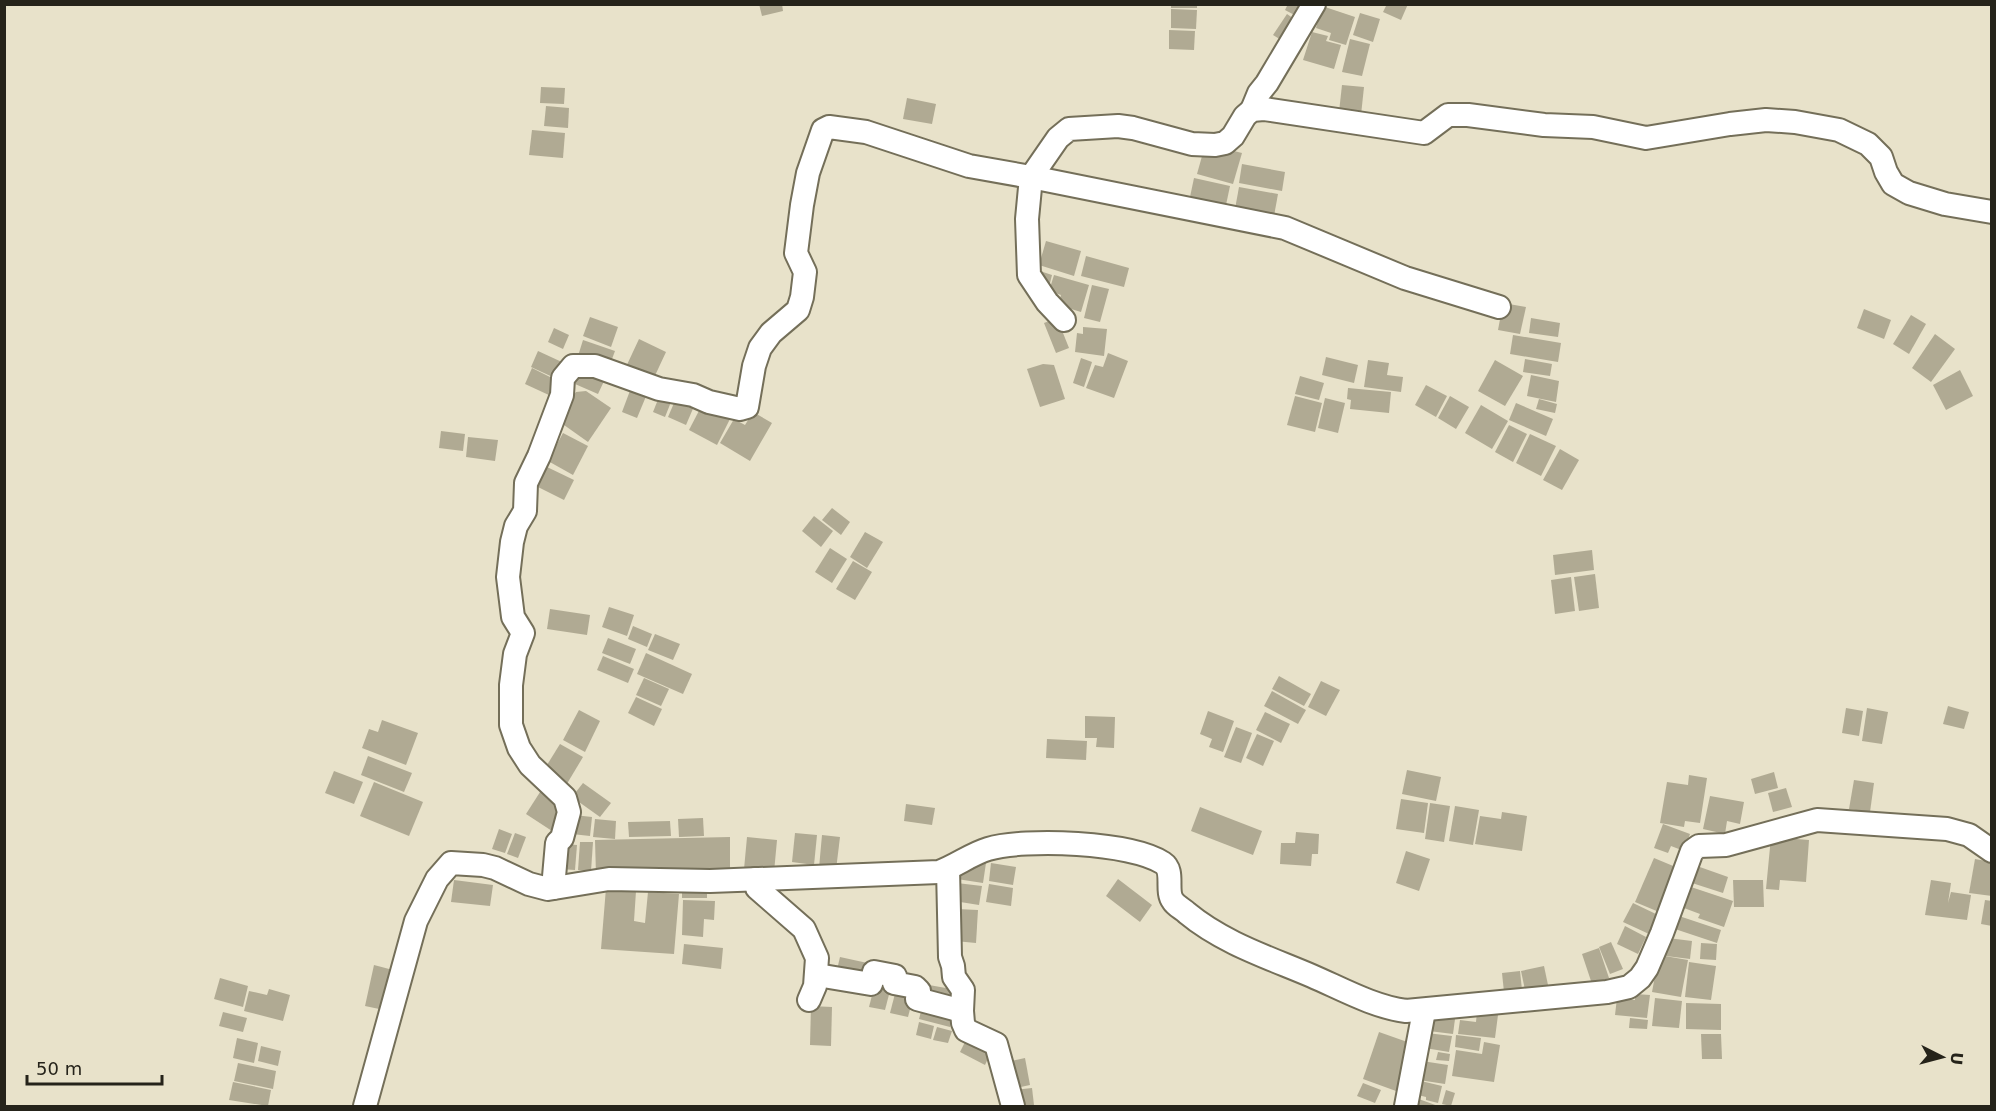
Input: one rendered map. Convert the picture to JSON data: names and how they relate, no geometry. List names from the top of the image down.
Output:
{
  "scale_bar": "50 m",
  "north": "right"
}
